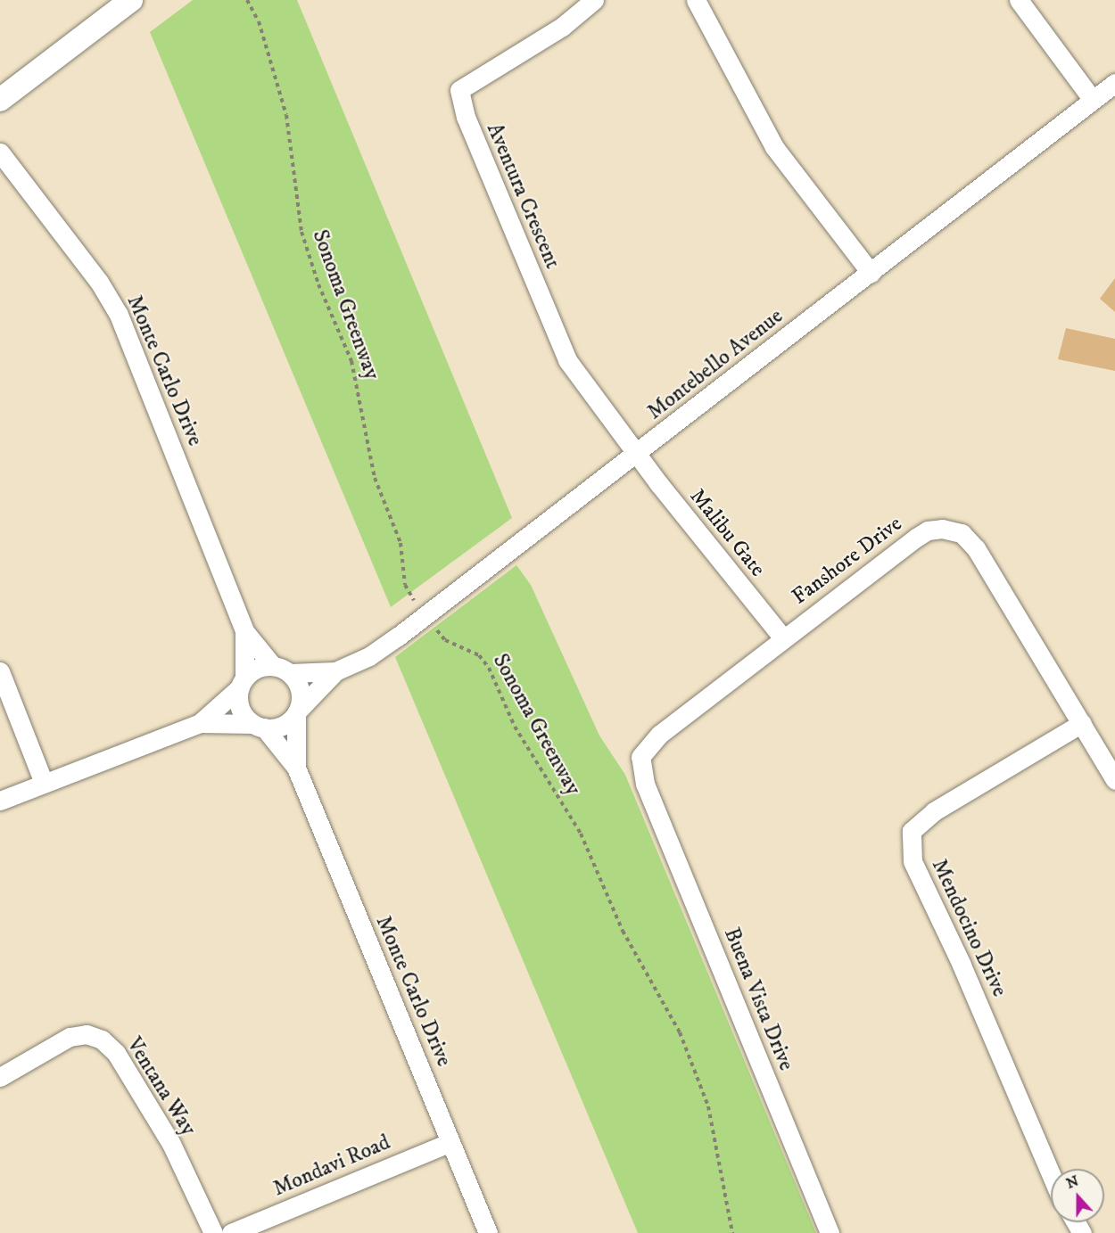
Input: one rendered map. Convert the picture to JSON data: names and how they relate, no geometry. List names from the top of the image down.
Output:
{
  "streets": {
    "street": [
      "Aventura Crescent",
      "Montebello Avenue",
      "Monte Carlo Drive",
      "Malibu Gate",
      "Fanshore Drive",
      "Mendocino Drive",
      "Buena Vista Drive",
      "Ventana Way",
      "Mondavi Road"
    ],
    "path": ["Sonoma Greenway"]
  },
  "crossings": [
    ["Aventura Crescent", "Montebello Avenue"],
    ["Aventura Crescent", "Malibu Gate"],
    ["Sonoma Greenway", "Montebello Avenue"],
    ["Montebello Avenue", "Monte Carlo Drive"],
    ["Montebello Avenue", "Malibu Gate"],
    ["Monte Carlo Drive", "Mondavi Road"],
    ["Malibu Gate", "Fanshore Drive"],
    ["Fanshore Drive", "Mendocino Drive"],
    ["Fanshore Drive", "Buena Vista Drive"]
  ],
  "north": "top"
}
